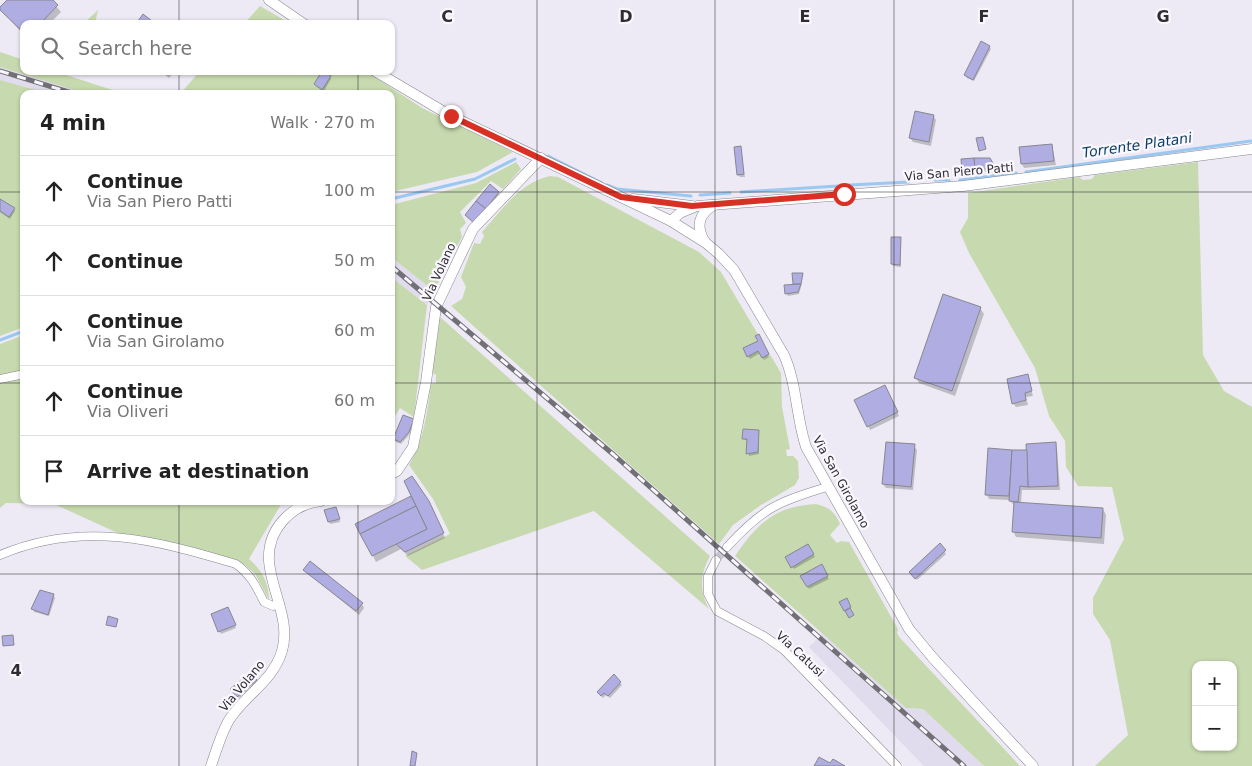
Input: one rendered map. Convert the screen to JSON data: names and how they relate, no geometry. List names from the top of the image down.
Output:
{
  "streets": {
    "street": [
      "Via San Piero Patti",
      "Via Volano",
      "Via San Girolamo",
      "Via Catusi"
    ]
  },
  "crossings": [
    ["Via San Piero Patti", "Via San Girolamo"],
    ["Via Volano", "Via San Girolamo"]
  ],
  "water": ["Torrente Platani"],
  "page": {
    "search": "Search here",
    "heading": ["4 min", "Walk · 270 m"],
    "list": [
      ["Continue", "Via San Piero Patti", "100 m"],
      ["Continue", "50 m"],
      ["Continue", "Via San Girolamo", "60 m"],
      ["Continue", "Via Oliveri", "60 m"],
      "Arrive at destination"
    ],
    "map_buttons": ["+", "−"]
  },
  "grid": {
    "columns": [
      "C",
      "D",
      "E",
      "F",
      "G"
    ],
    "rows": ["4"]
  }
}
